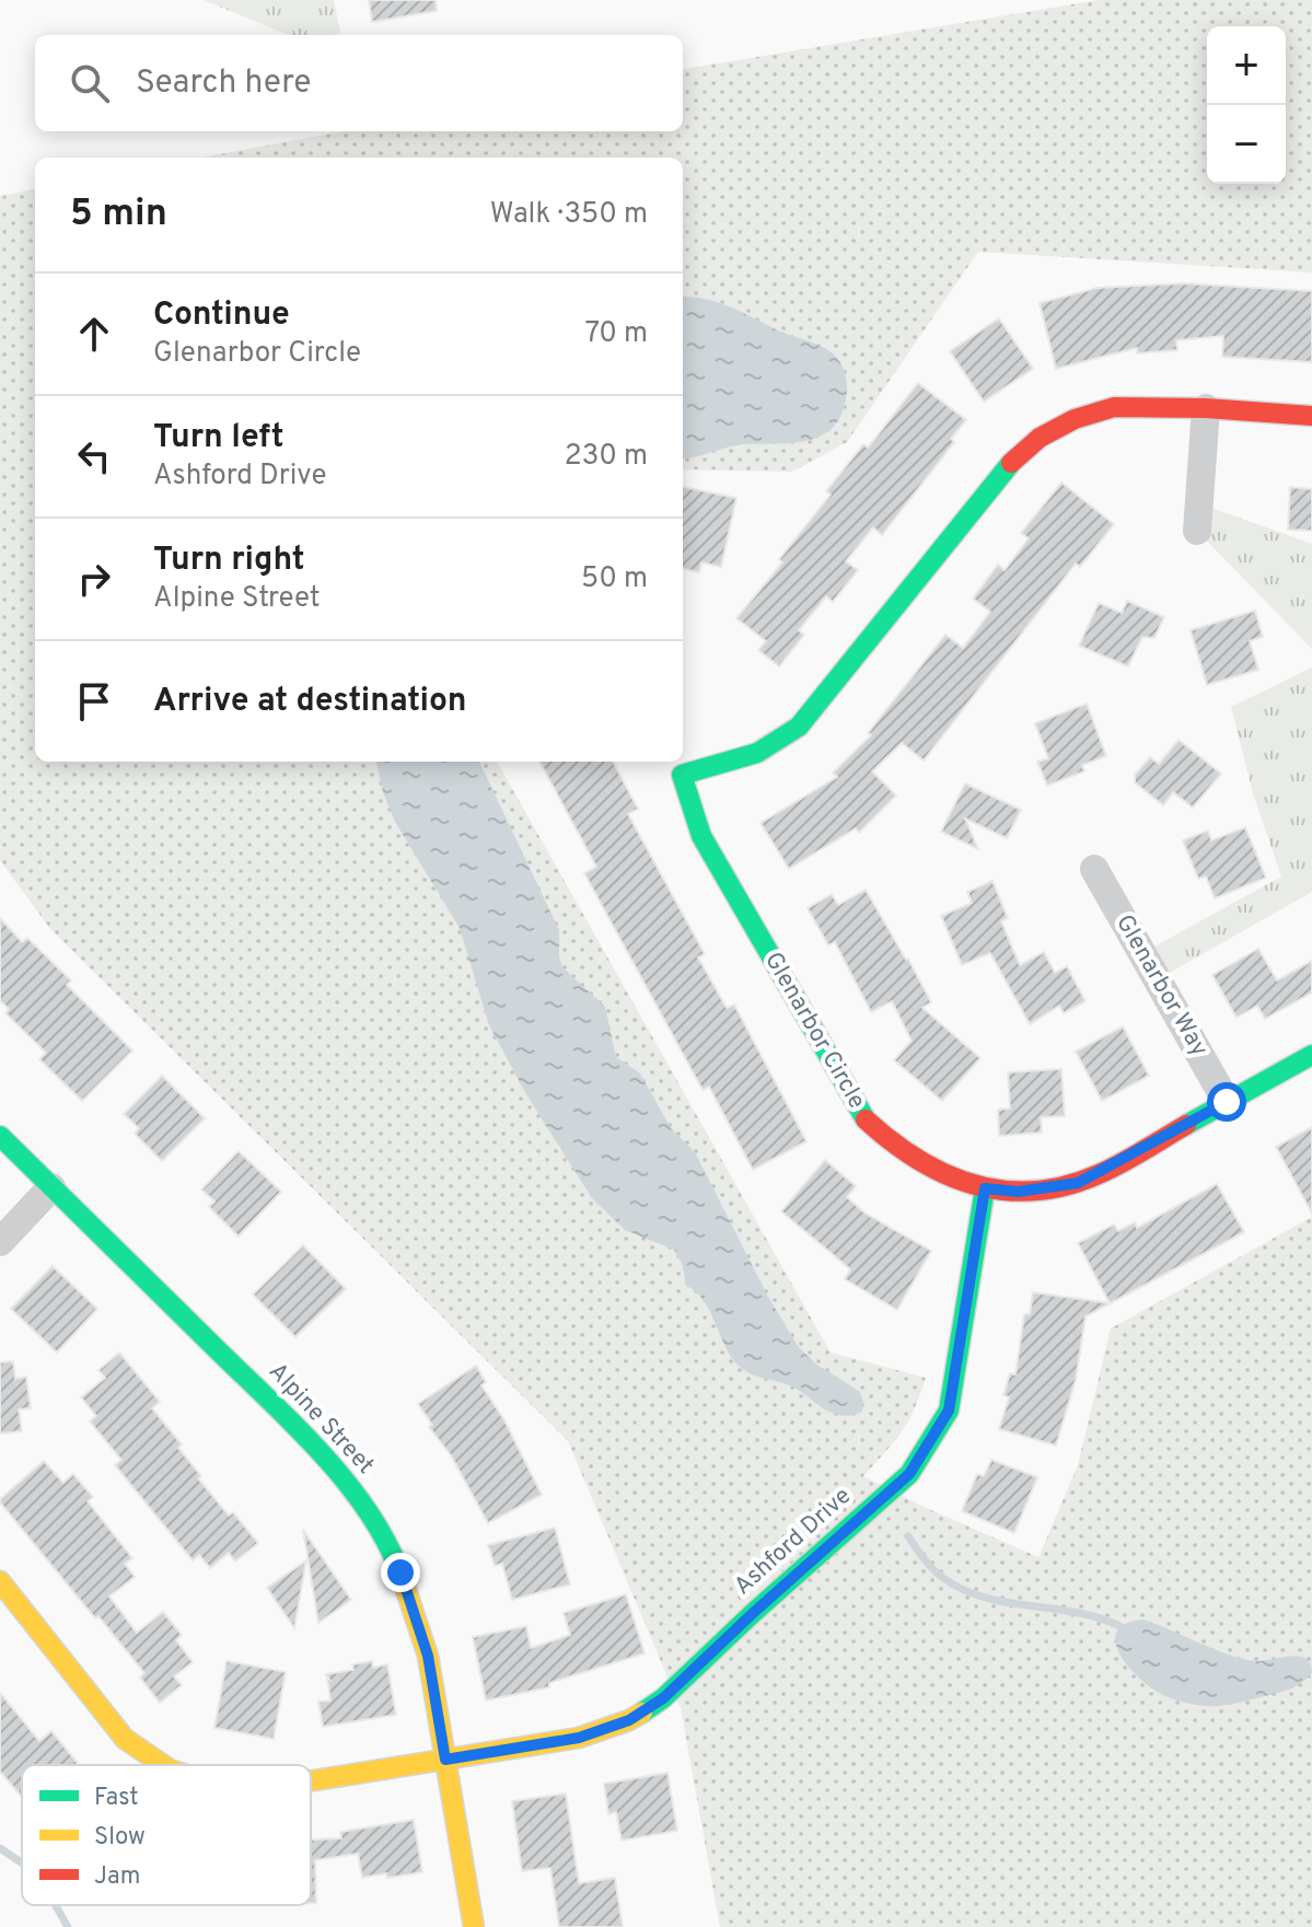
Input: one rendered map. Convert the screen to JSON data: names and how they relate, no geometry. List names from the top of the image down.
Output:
{
  "streets": {
    "street": [
      "Glenarbor Way",
      "Glenarbor Circle",
      "Alpine Street",
      "Ashford Drive"
    ]
  },
  "crossings": [
    ["Glenarbor Way", "Glenarbor Circle"],
    ["Glenarbor Circle", "Ashford Drive"],
    ["Alpine Street", "Ashford Drive"]
  ],
  "legend": ["Fast", "Slow", "Jam"],
  "page": {
    "map_buttons": ["+", "−"],
    "search": "Search here",
    "heading": ["5 min", "Walk · 350 m"],
    "list": [
      ["Continue", "Glenarbor Circle", "70 m"],
      ["Turn left", "Ashford Drive", "230 m"],
      ["Turn right", "Alpine Street", "50 m"],
      "Arrive at destination"
    ]
  }
}
